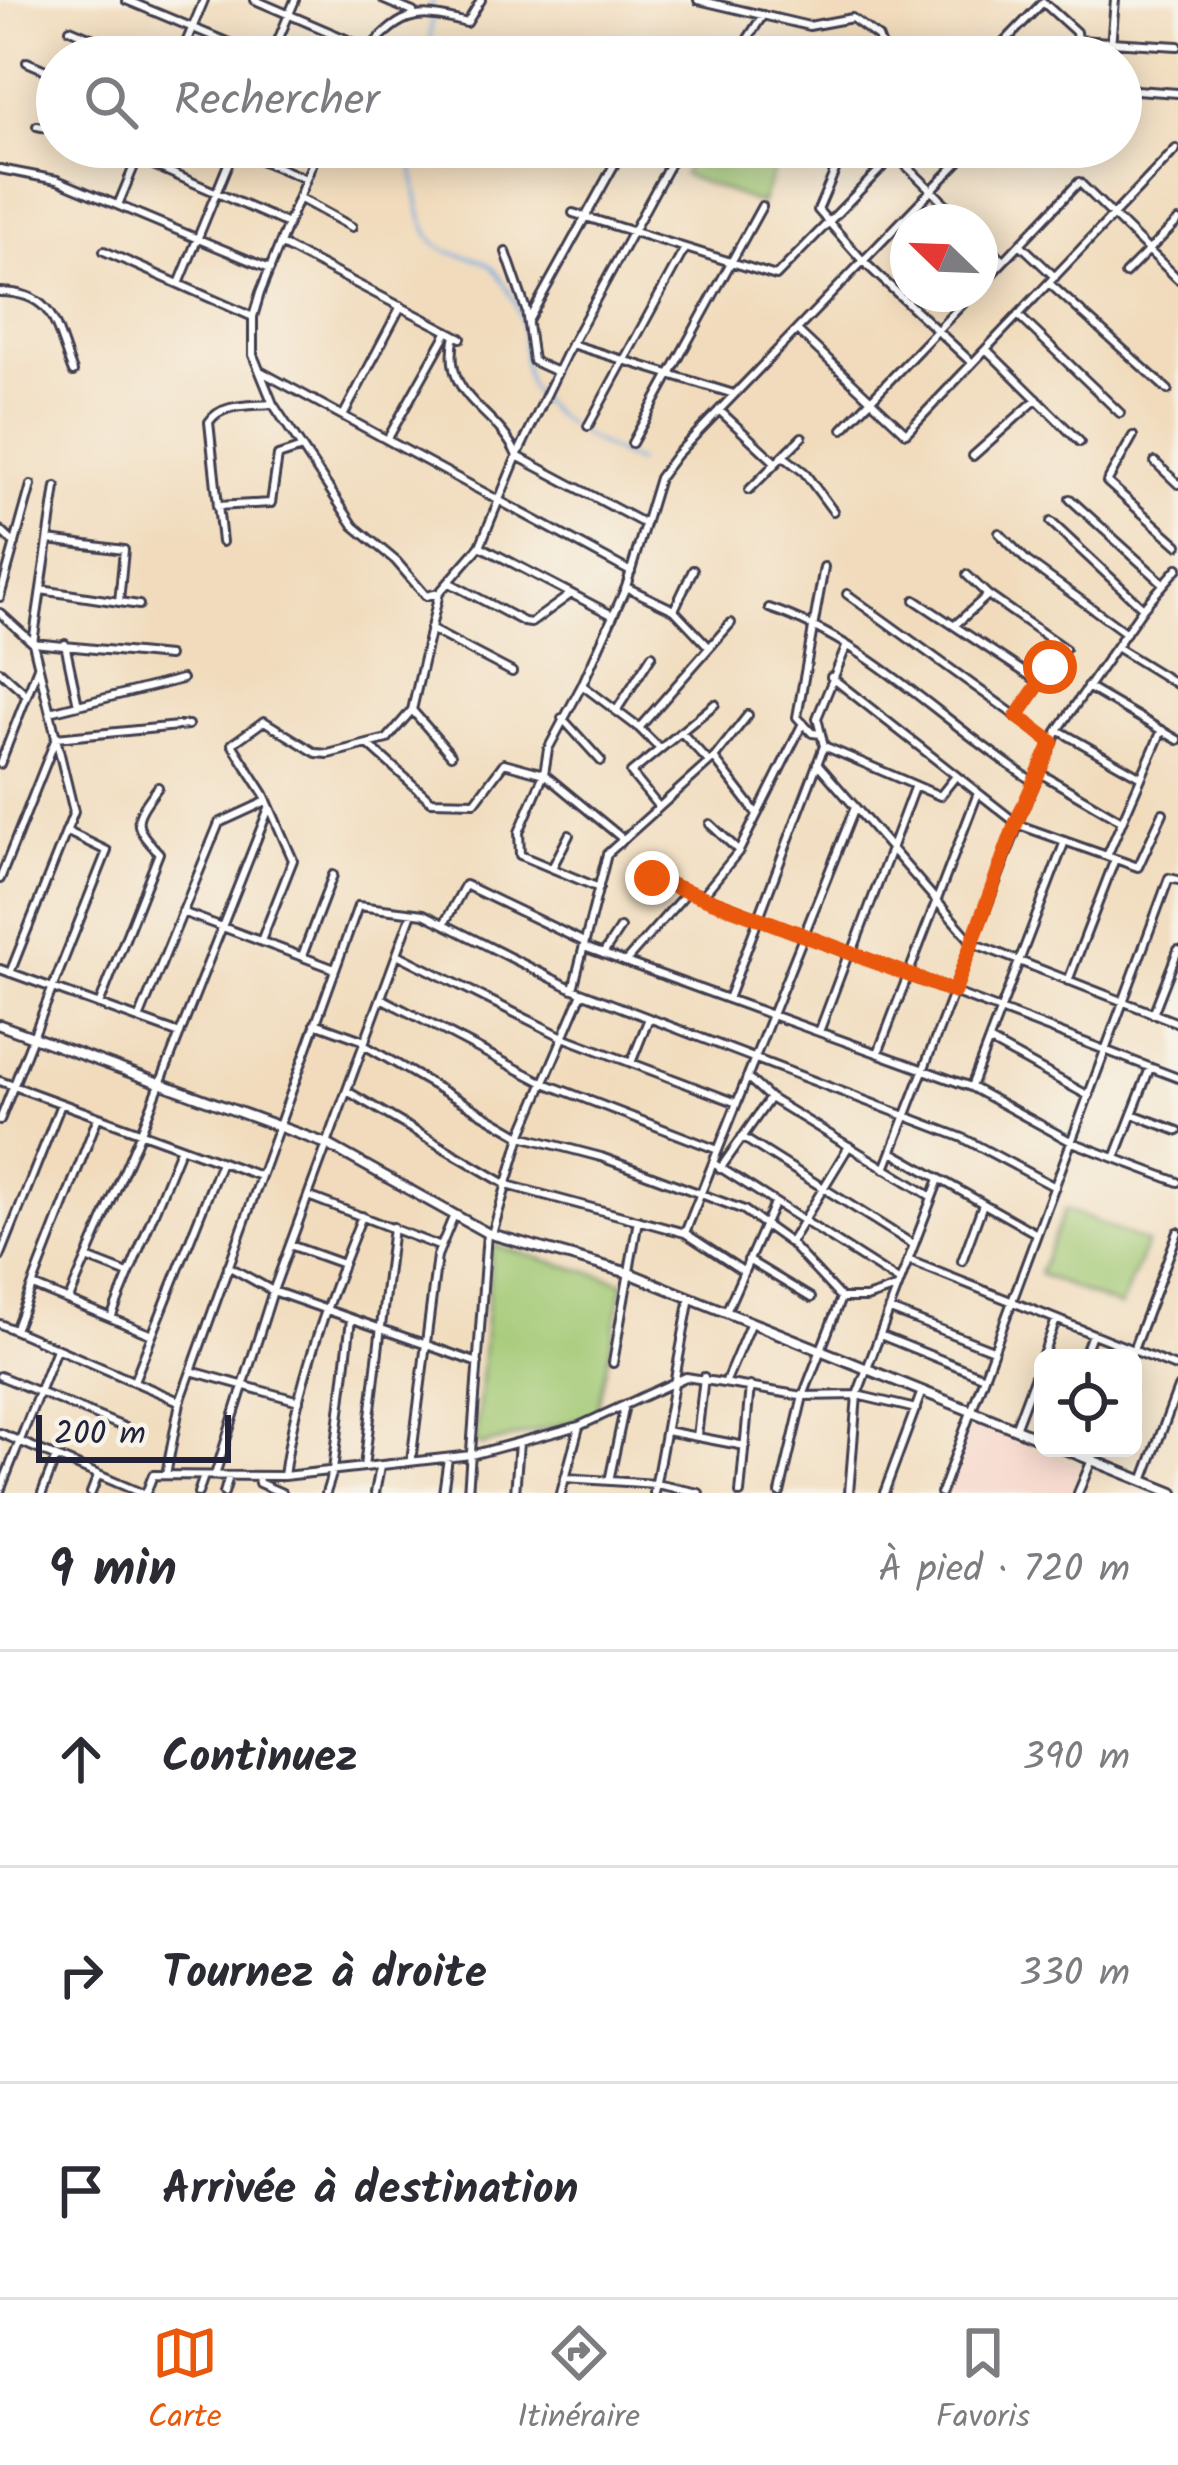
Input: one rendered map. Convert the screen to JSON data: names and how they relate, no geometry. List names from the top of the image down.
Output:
{
  "scale_bar": "200 m",
  "north": "top left",
  "page": {
    "search": "Rechercher",
    "scale": "200 m",
    "heading": ["9 min", "À pied · 720 m"],
    "list": [
      ["Continuez", "390 m"],
      ["Tournez à droite", "330 m"],
      "Arrivée à destination"
    ],
    "nav": ["Carte", "Itinéraire", "Favoris"]
  }
}
